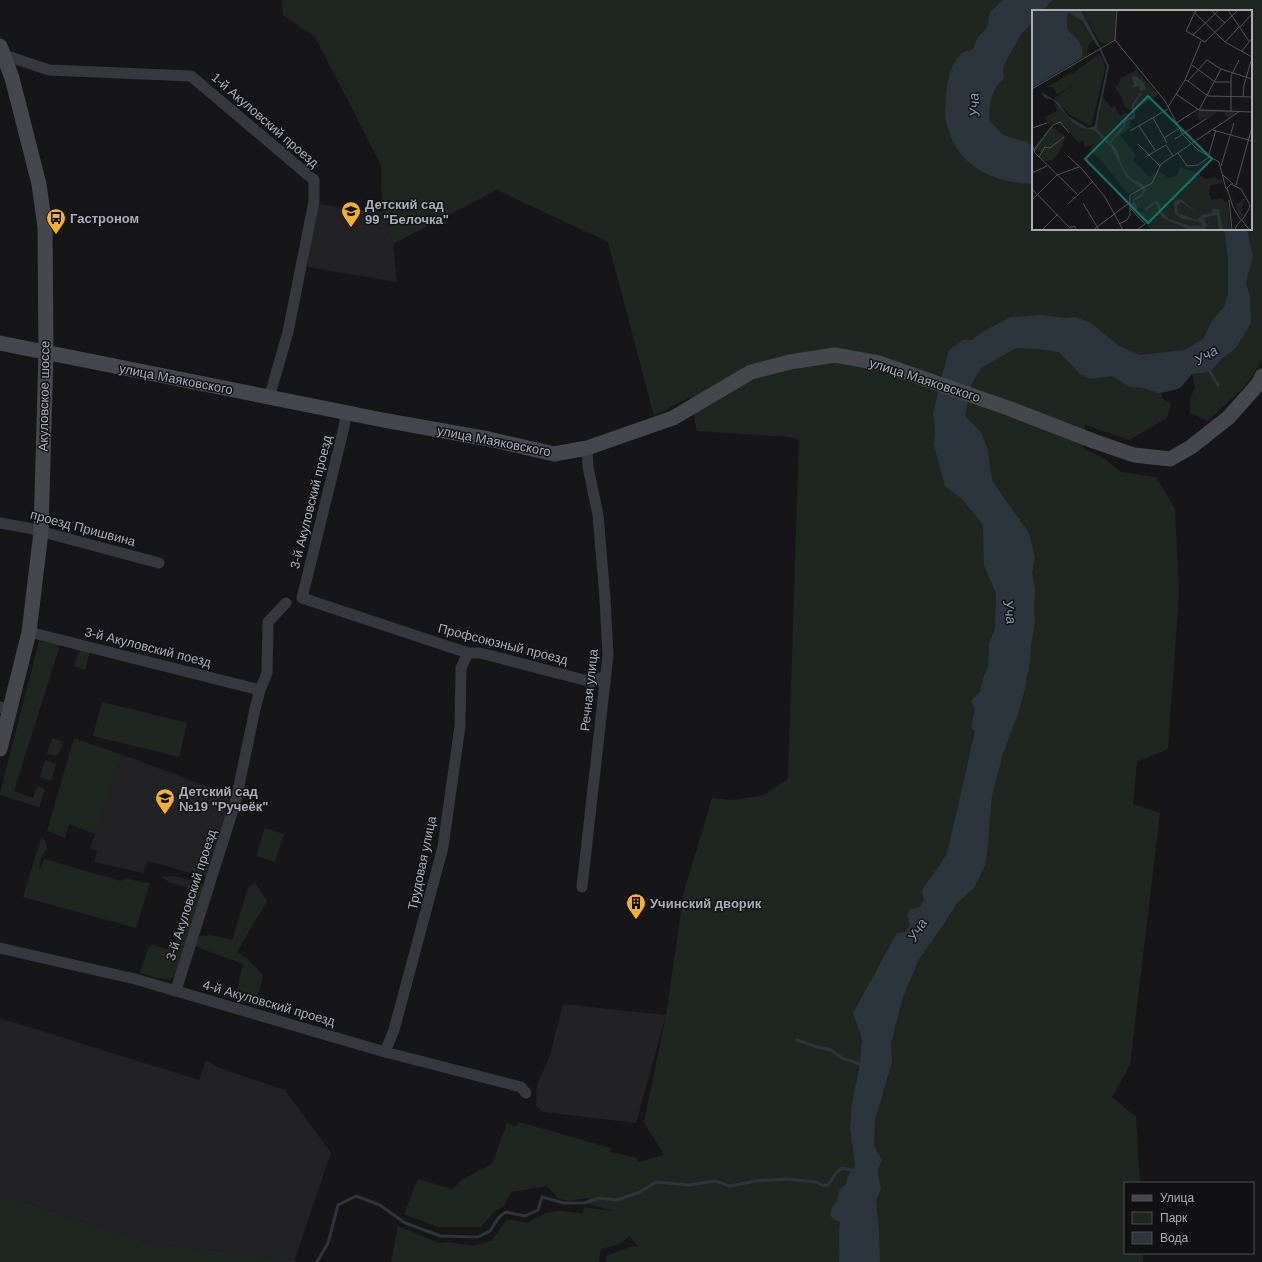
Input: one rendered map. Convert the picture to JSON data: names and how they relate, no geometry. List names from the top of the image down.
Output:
{
  "streets": {
    "street": [
      "1-й Акуловский проезд",
      "улица Маяковского",
      "Акуловское шоссе",
      "3-й Акуловский проезд",
      "проезд Пришвина",
      "Профсоюзный проезд",
      "3-й Акуловский поезд",
      "Речная улица",
      "Трудовая улица",
      "4-й Акуловский проезд"
    ]
  },
  "crossings": [
    ["1-й Акуловский проезд", "улица Маяковского"],
    ["1-й Акуловский проезд", "Акуловское шоссе"],
    ["улица Маяковского", "Акуловское шоссе"],
    ["улица Маяковского", "3-й Акуловский проезд"],
    ["улица Маяковского", "Речная улица"],
    ["Акуловское шоссе", "проезд Пришвина"],
    ["Акуловское шоссе", "3-й Акуловский поезд"],
    ["3-й Акуловский проезд", "Профсоюзный проезд"],
    ["3-й Акуловский проезд", "3-й Акуловский поезд"],
    ["3-й Акуловский проезд", "4-й Акуловский проезд"],
    ["Профсоюзный проезд", "Речная улица"],
    ["Профсоюзный проезд", "Трудовая улица"],
    ["Трудовая улица", "4-й Акуловский проезд"]
  ],
  "water": ["Уча"],
  "places": {
    "school or university": ["Детский сад 99 \"Белочка\"", "Детский сад №19 \"Ручеёк\""],
    "bus stop": ["Гастроном"],
    "building": ["Учинский дворик"]
  },
  "legend": ["Улица", "Парк", "Вода"]
}
